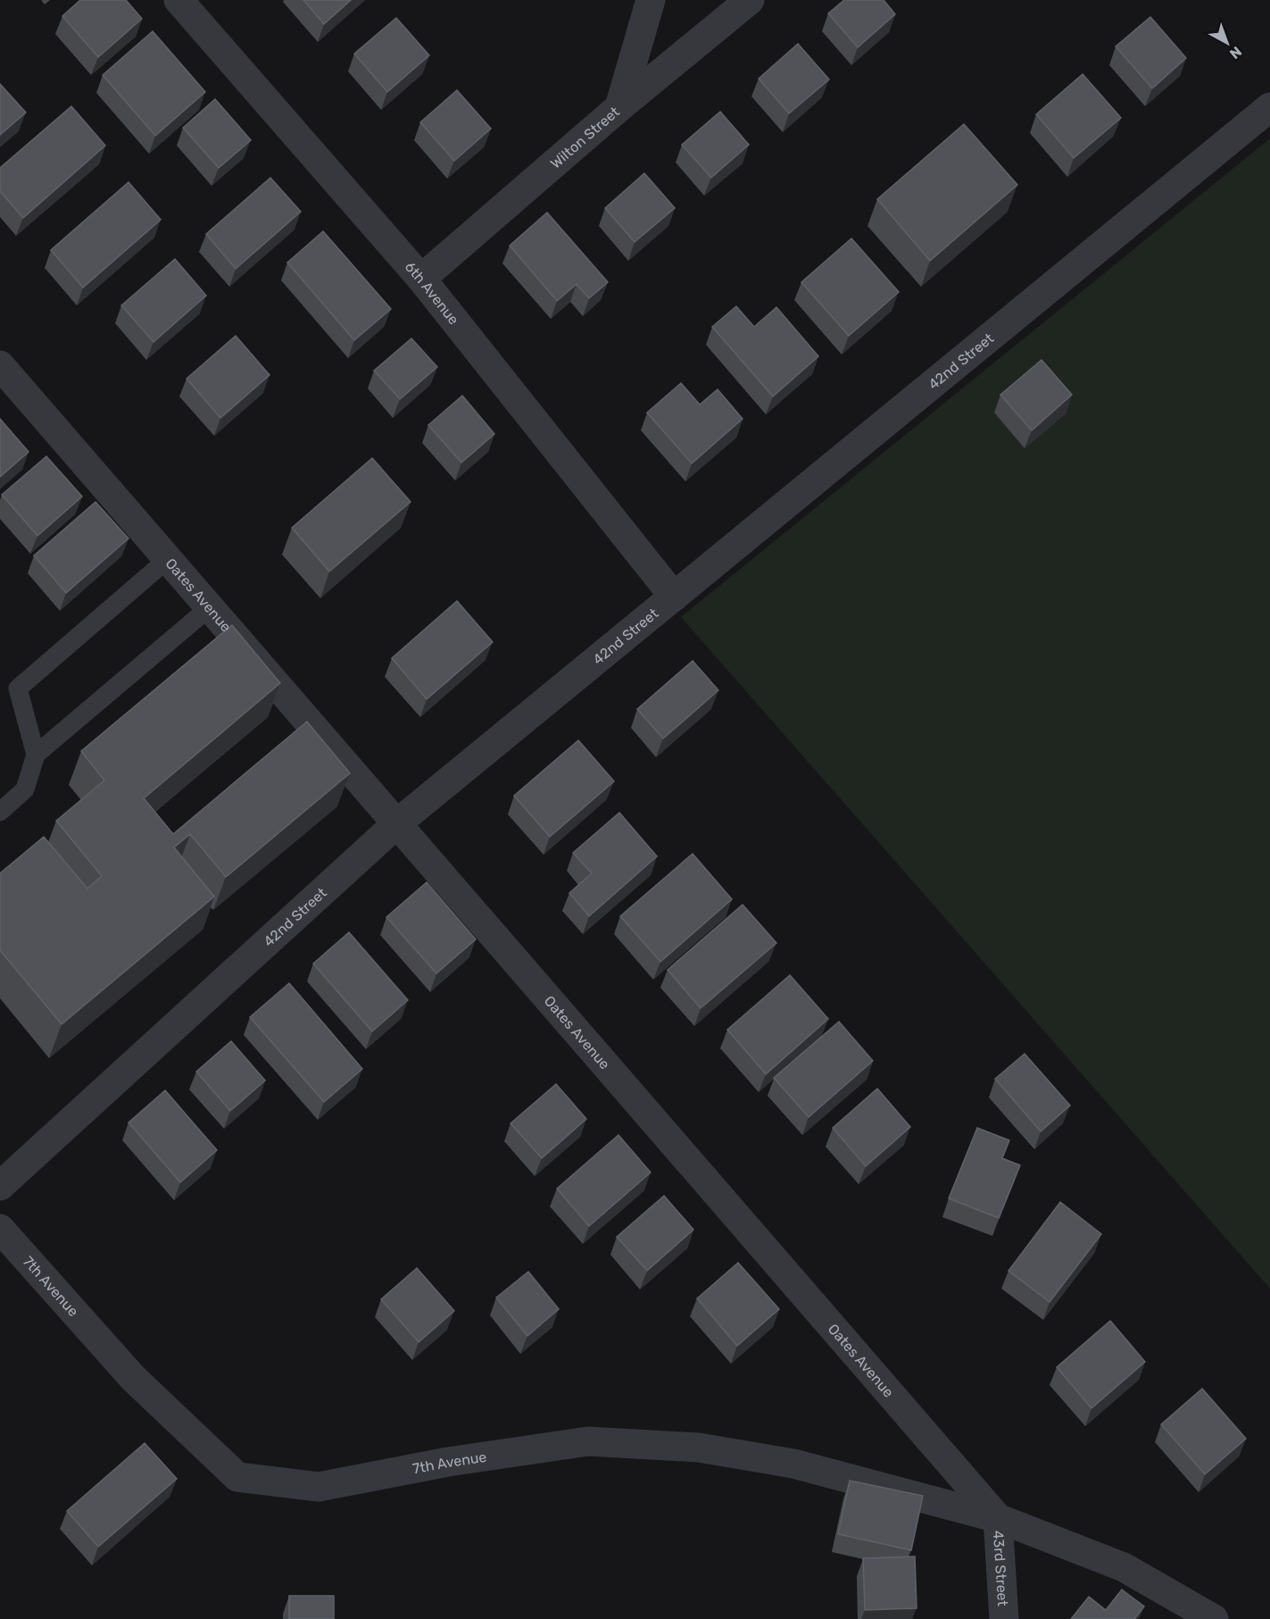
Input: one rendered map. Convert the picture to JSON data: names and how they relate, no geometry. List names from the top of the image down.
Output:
{
  "streets": {
    "street": [
      "Wilton Street",
      "6th Avenue",
      "42nd Street",
      "Oates Avenue",
      "7th Avenue",
      "43rd Street"
    ]
  },
  "crossings": [
    ["Wilton Street", "6th Avenue"],
    ["6th Avenue", "42nd Street"],
    ["42nd Street", "Oates Avenue"],
    ["Oates Avenue", "7th Avenue"],
    ["Oates Avenue", "43rd Street"],
    ["7th Avenue", "43rd Street"]
  ],
  "north": "bottom right"
}
